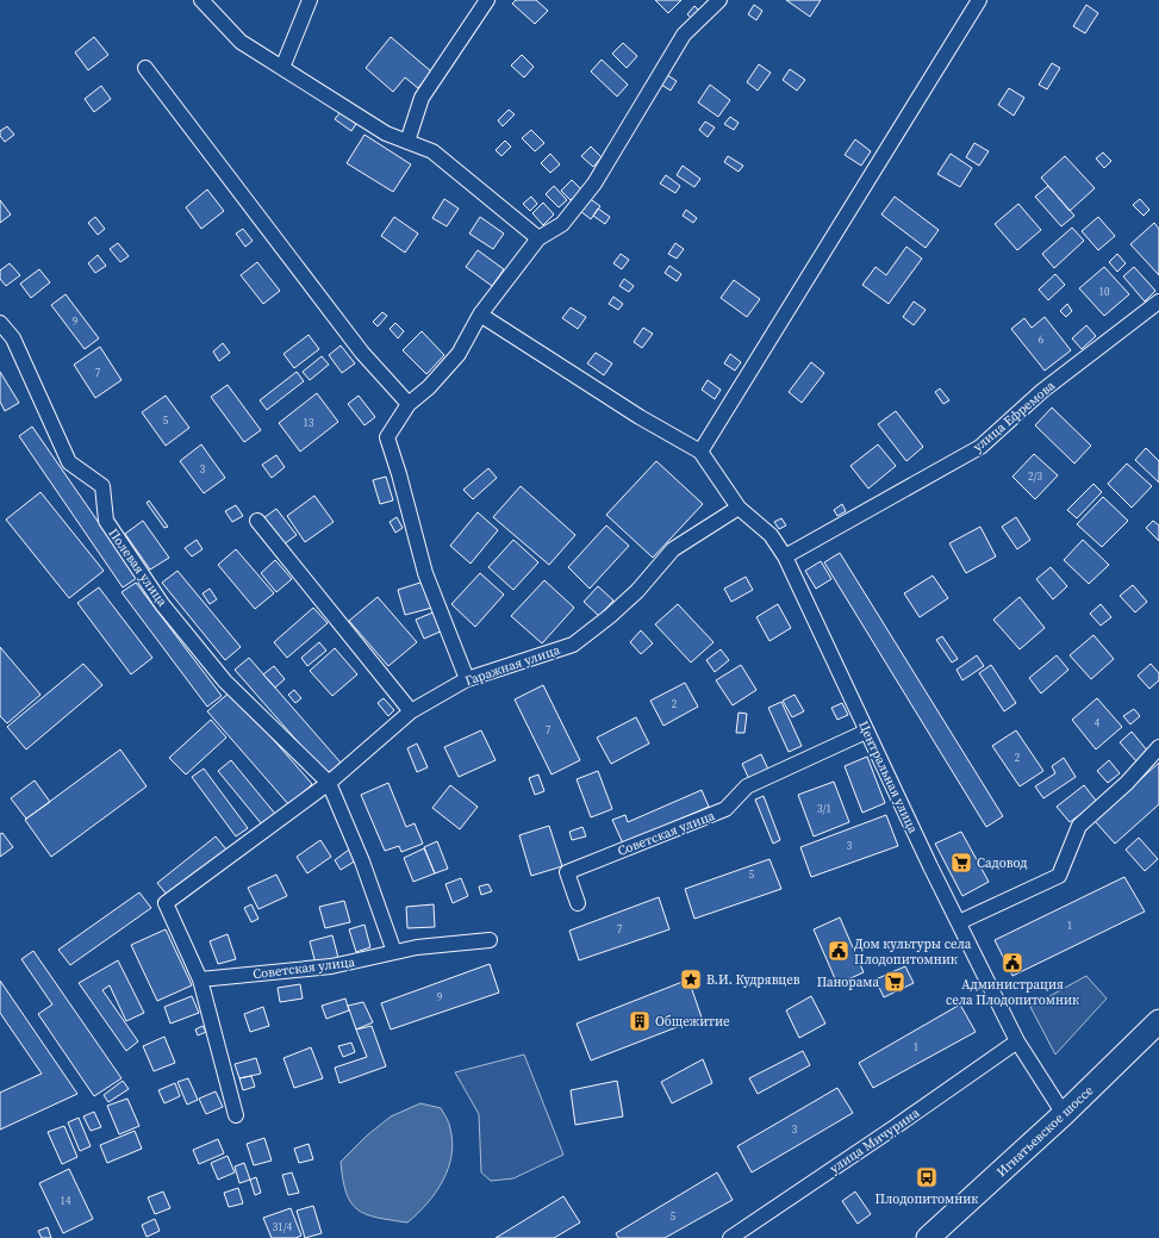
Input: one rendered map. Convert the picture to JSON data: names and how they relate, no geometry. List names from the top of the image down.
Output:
{
  "streets": {
    "main road": ["Игнатьевское шоссе"],
    "street": [
      "улица Ефремова",
      "Полевая улица",
      "Гаражная улица",
      "Центральная улица",
      "Советская улица",
      "улица Мичурина"
    ]
  },
  "crossings": [
    ["улица Ефремова", "Центральная улица"],
    ["Полевая улица", "Гаражная улица"],
    ["Гаражная улица", "Центральная улица"],
    ["Гаражная улица", "Советская улица"],
    ["Центральная улица", "Советская улица"],
    ["Центральная улица", "Игнатьевское шоссе"],
    ["Центральная улица", "улица Мичурина"]
  ],
  "places": {
    "supermarket": ["Садовод", "Панорама"],
    "public building": ["Дом культуры села Плодопитомник", "Администрация села Плодопитомник"],
    "place": ["В.И. Кудрявцев"],
    "building": ["Общежитие"],
    "bus stop": ["Плодопитомник"]
  },
  "house_numbers": [
    "10",
    "9",
    "6",
    "7",
    "5",
    "13",
    "3",
    "2/3",
    "2",
    "4",
    "7",
    "2",
    "3/1",
    "3",
    "5",
    "1",
    "7",
    "9",
    "1",
    "3",
    "14",
    "5",
    "31/4"
  ]
}
